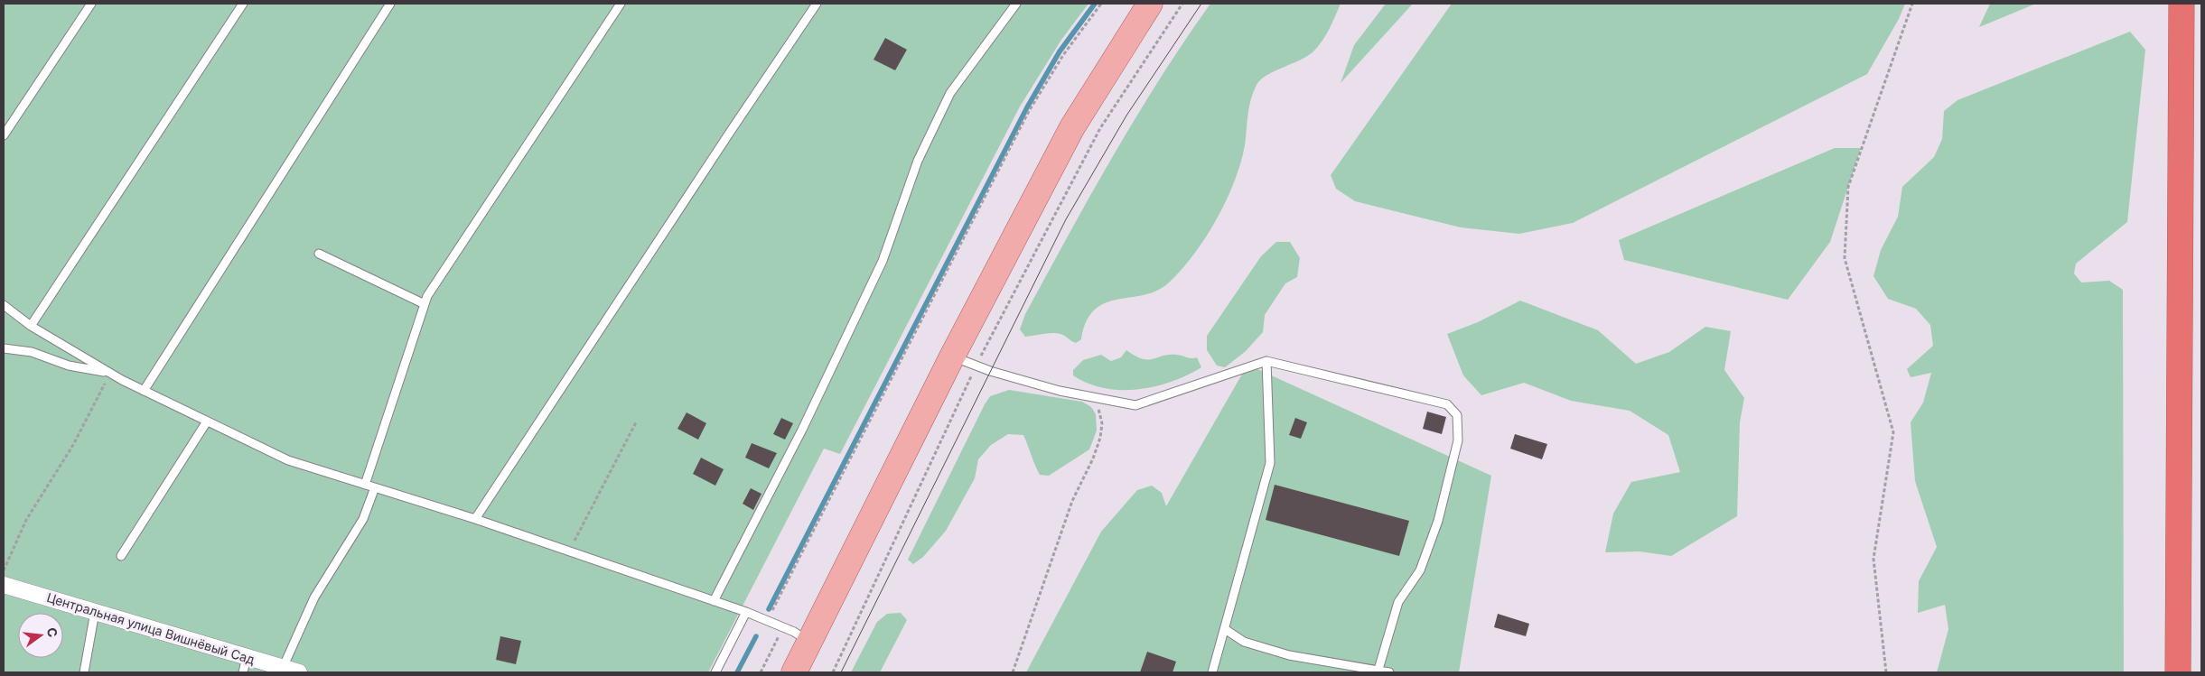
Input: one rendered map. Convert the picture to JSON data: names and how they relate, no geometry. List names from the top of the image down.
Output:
{
  "streets": {
    "street": ["Центральная улица Вишнёвый Сад"]
  },
  "north": "right"
}
